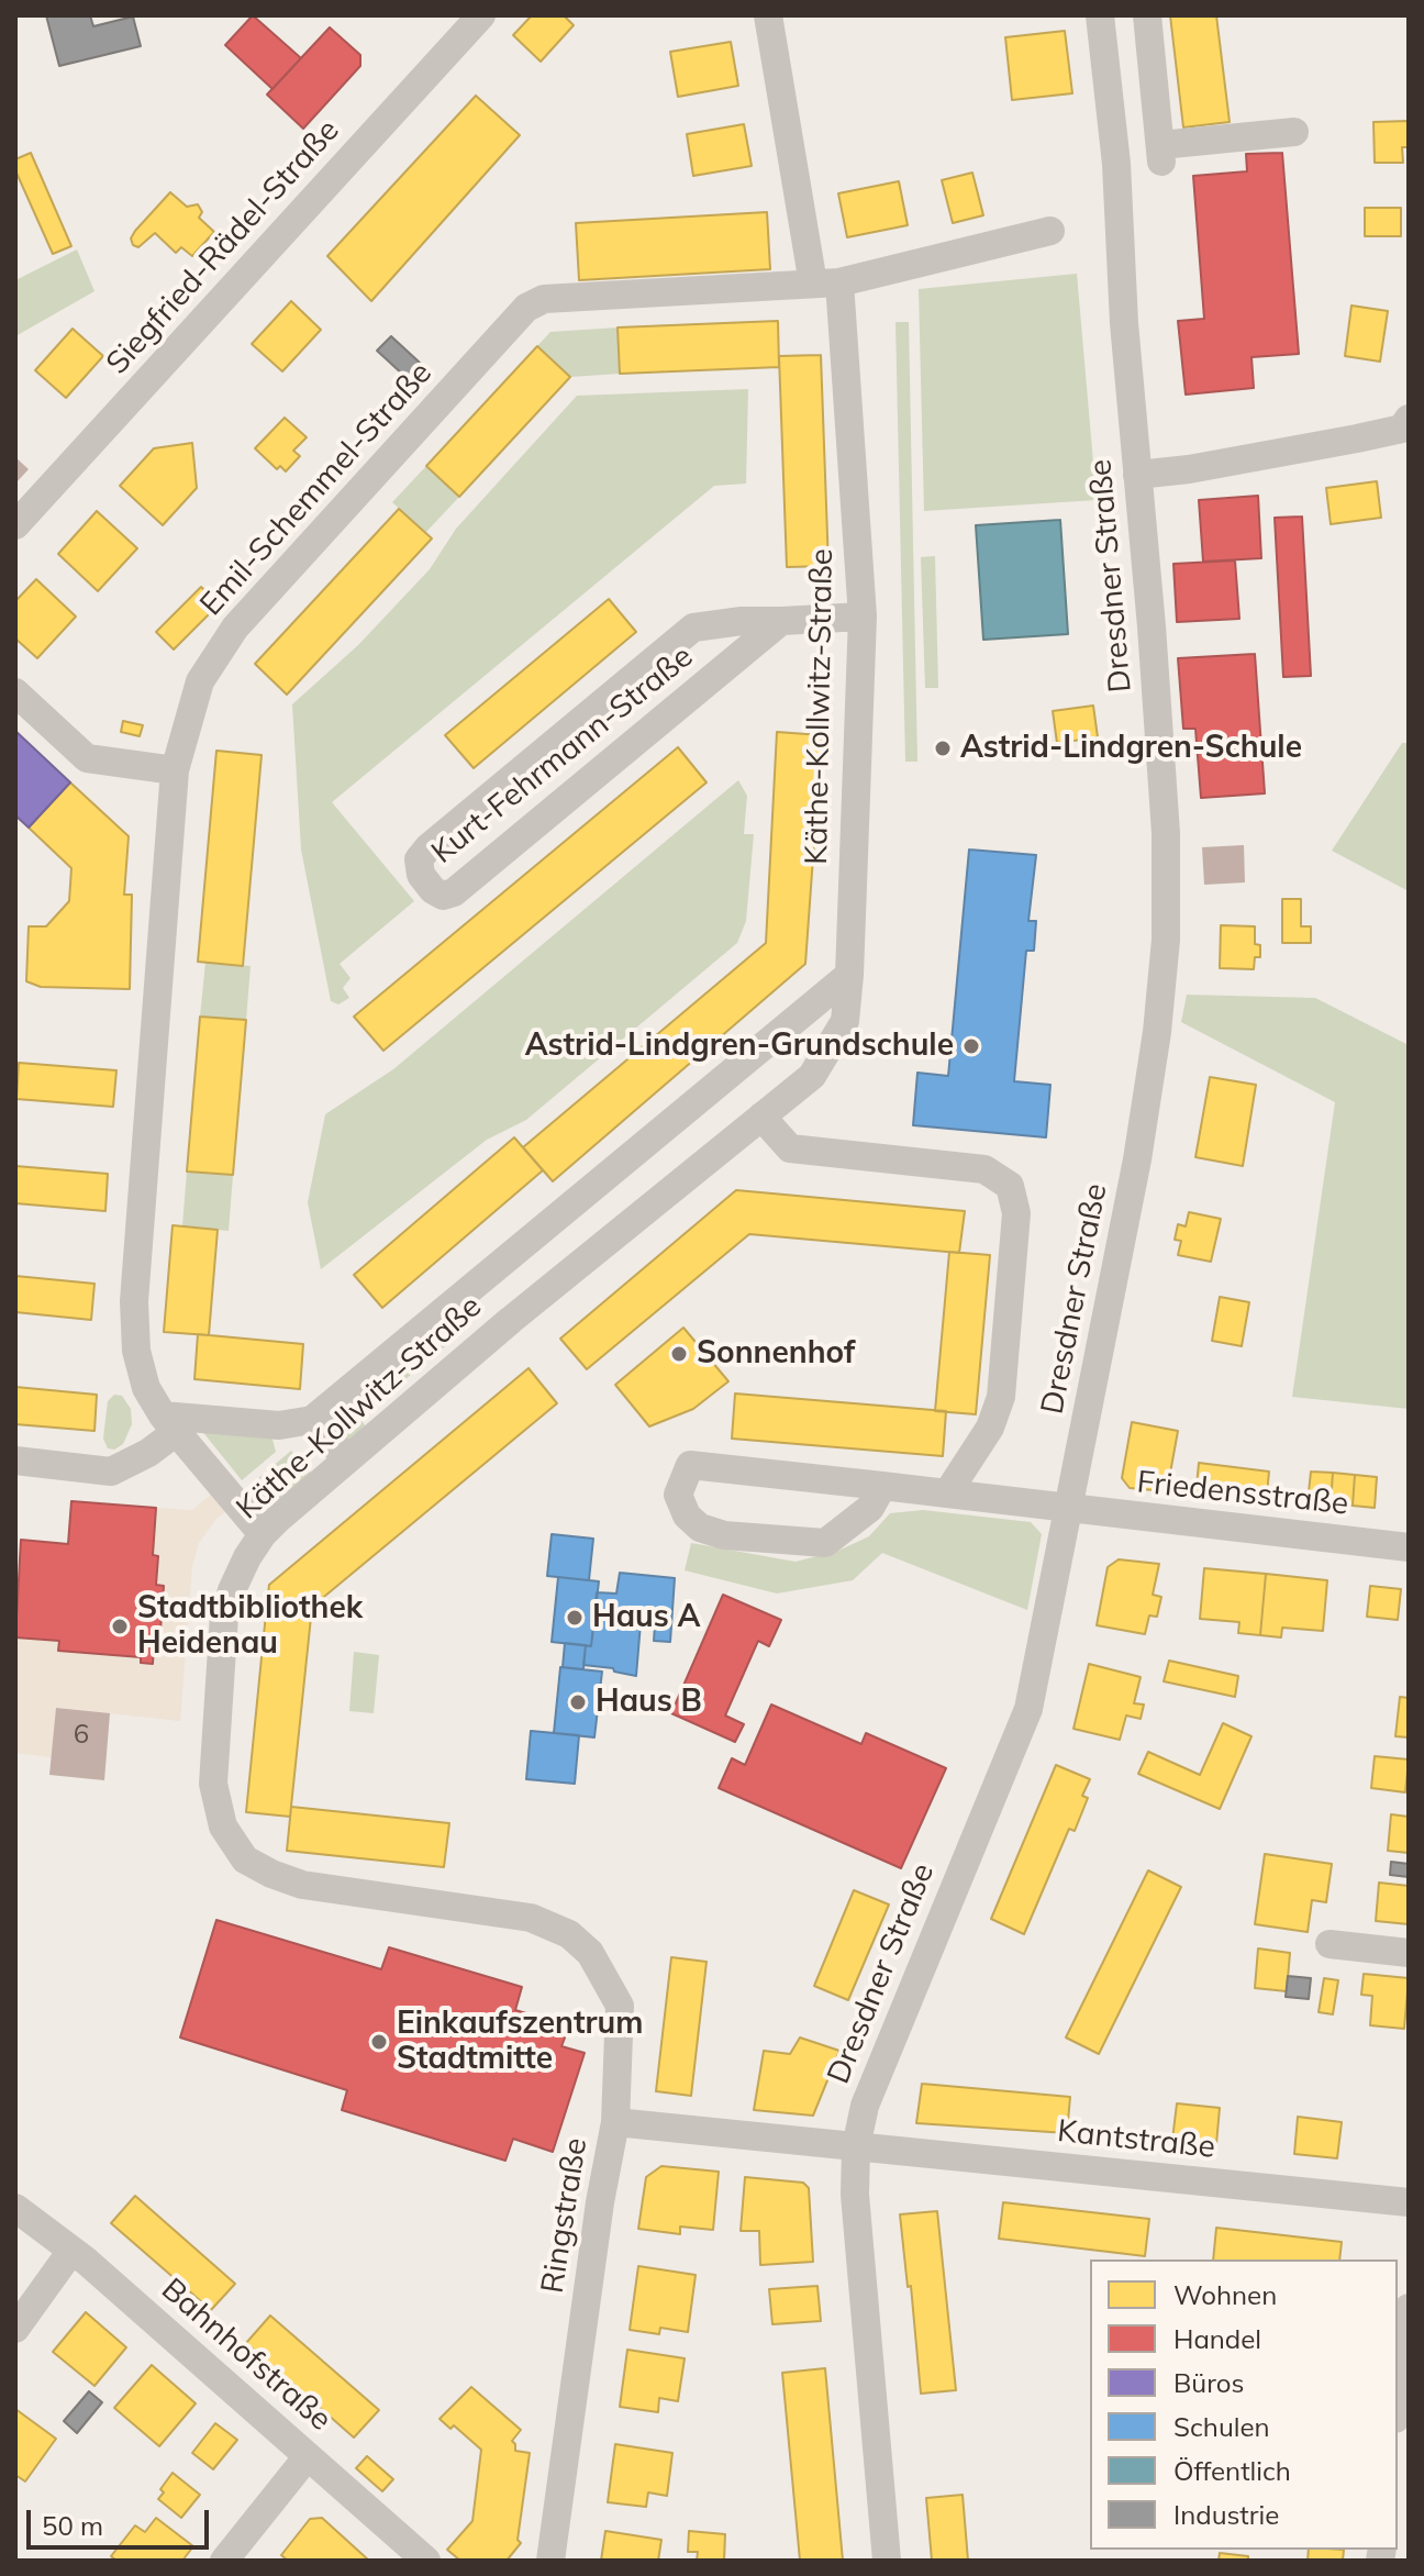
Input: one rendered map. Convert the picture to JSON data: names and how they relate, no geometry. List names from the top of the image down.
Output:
{
  "streets": {
    "street": [
      "Siegfried-Rädel-Straße",
      "Emil-Schemmel-Straße",
      "Dresdner Straße",
      "Käthe-Kollwitz-Straße",
      "Kurt-Fehrmann-Straße",
      "Friedensstraße",
      "Kantstraße",
      "Ringstraße",
      "Bahnhofstraße"
    ]
  },
  "crossings": [
    ["Emil-Schemmel-Straße", "Käthe-Kollwitz-Straße"],
    ["Dresdner Straße", "Friedensstraße"],
    ["Dresdner Straße", "Kantstraße"],
    ["Dresdner Straße", "Ringstraße"],
    ["Käthe-Kollwitz-Straße", "Kurt-Fehrmann-Straße"],
    ["Käthe-Kollwitz-Straße", "Ringstraße"],
    ["Kantstraße", "Ringstraße"]
  ],
  "places": [
    "Astrid-Lindgren-Schule",
    "Astrid-Lindgren-Grundschule",
    "Sonnenhof",
    "Haus A",
    "Stadtbibliothek Heidenau",
    "Haus B",
    "Einkaufszentrum Stadtmitte"
  ],
  "house_numbers": ["6"],
  "legend": [
    "Wohnen",
    "Handel",
    "Büros",
    "Schulen",
    "Öffentlich",
    "Industrie"
  ],
  "scale_bar": "50 m"
}
